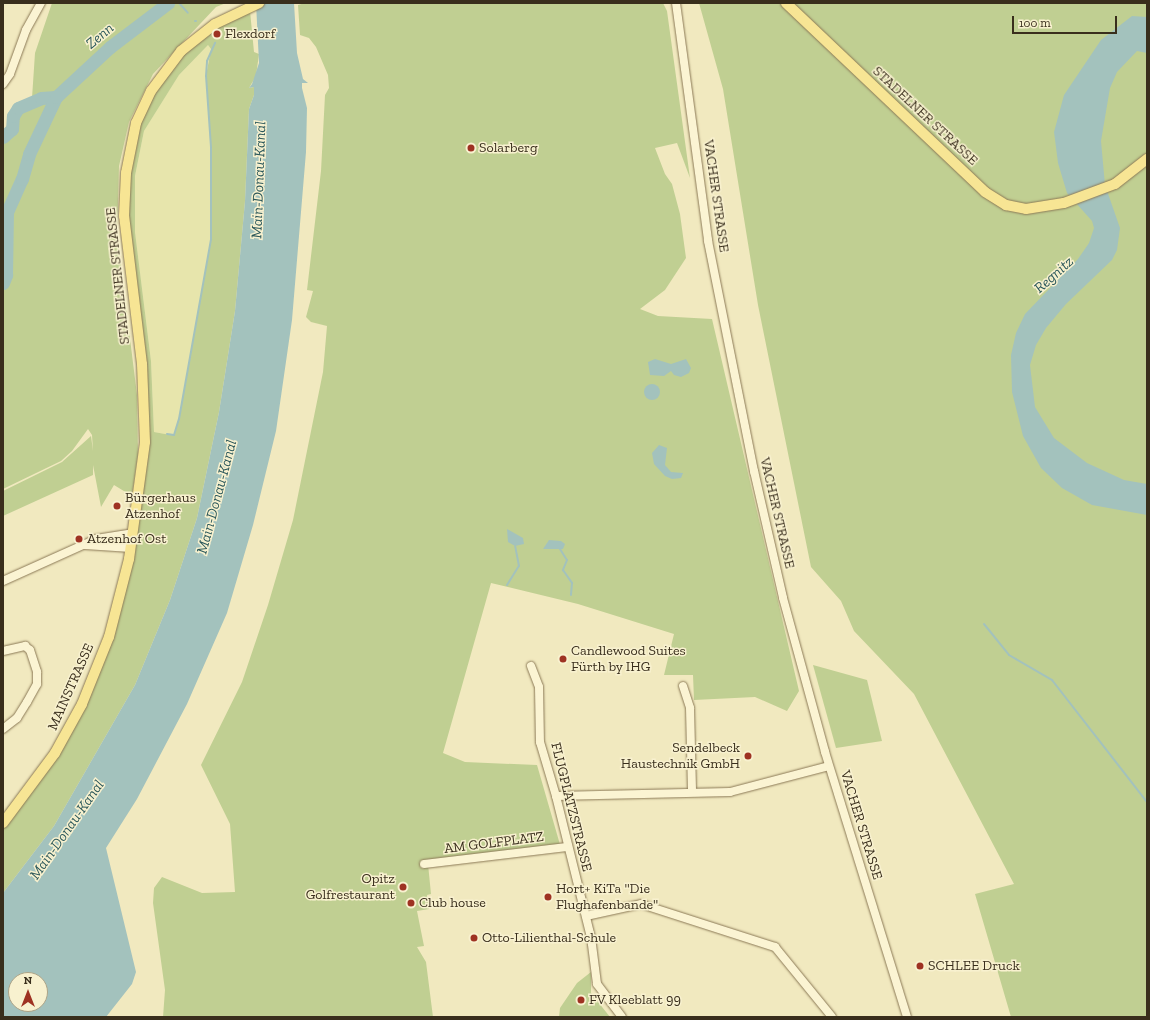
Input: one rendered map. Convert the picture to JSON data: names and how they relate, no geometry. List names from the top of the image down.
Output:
{
  "streets": {
    "main road": ["STADELNER STRASSE", "MAINSTRASSE"],
    "street": ["VACHER STRASSE", "FLUGPLATZSTRASSE", "AM GOLFPLATZ"]
  },
  "crossings": [
    ["STADELNER STRASSE", "MAINSTRASSE"],
    ["FLUGPLATZSTRASSE", "AM GOLFPLATZ"]
  ],
  "water": ["Zenn", "Main-Donau-Kanal", "Regnitz"],
  "places": [
    "Flexdorf",
    "Solarberg",
    "Bürgerhaus Atzenhof",
    "Atzenhof Ost",
    "Candlewood Suites Fürth by IHG",
    "Sendelbeck Haustechnik GmbH",
    "Opitz Golfrestaurant",
    "Hort+ KiTa \"Die Flughafenbande\"",
    "Club house",
    "Otto-Lilienthal-Schule",
    "SCHLEE Druck",
    "FV Kleeblatt 99"
  ],
  "scale_bar": "100 m",
  "north": "top"
}
